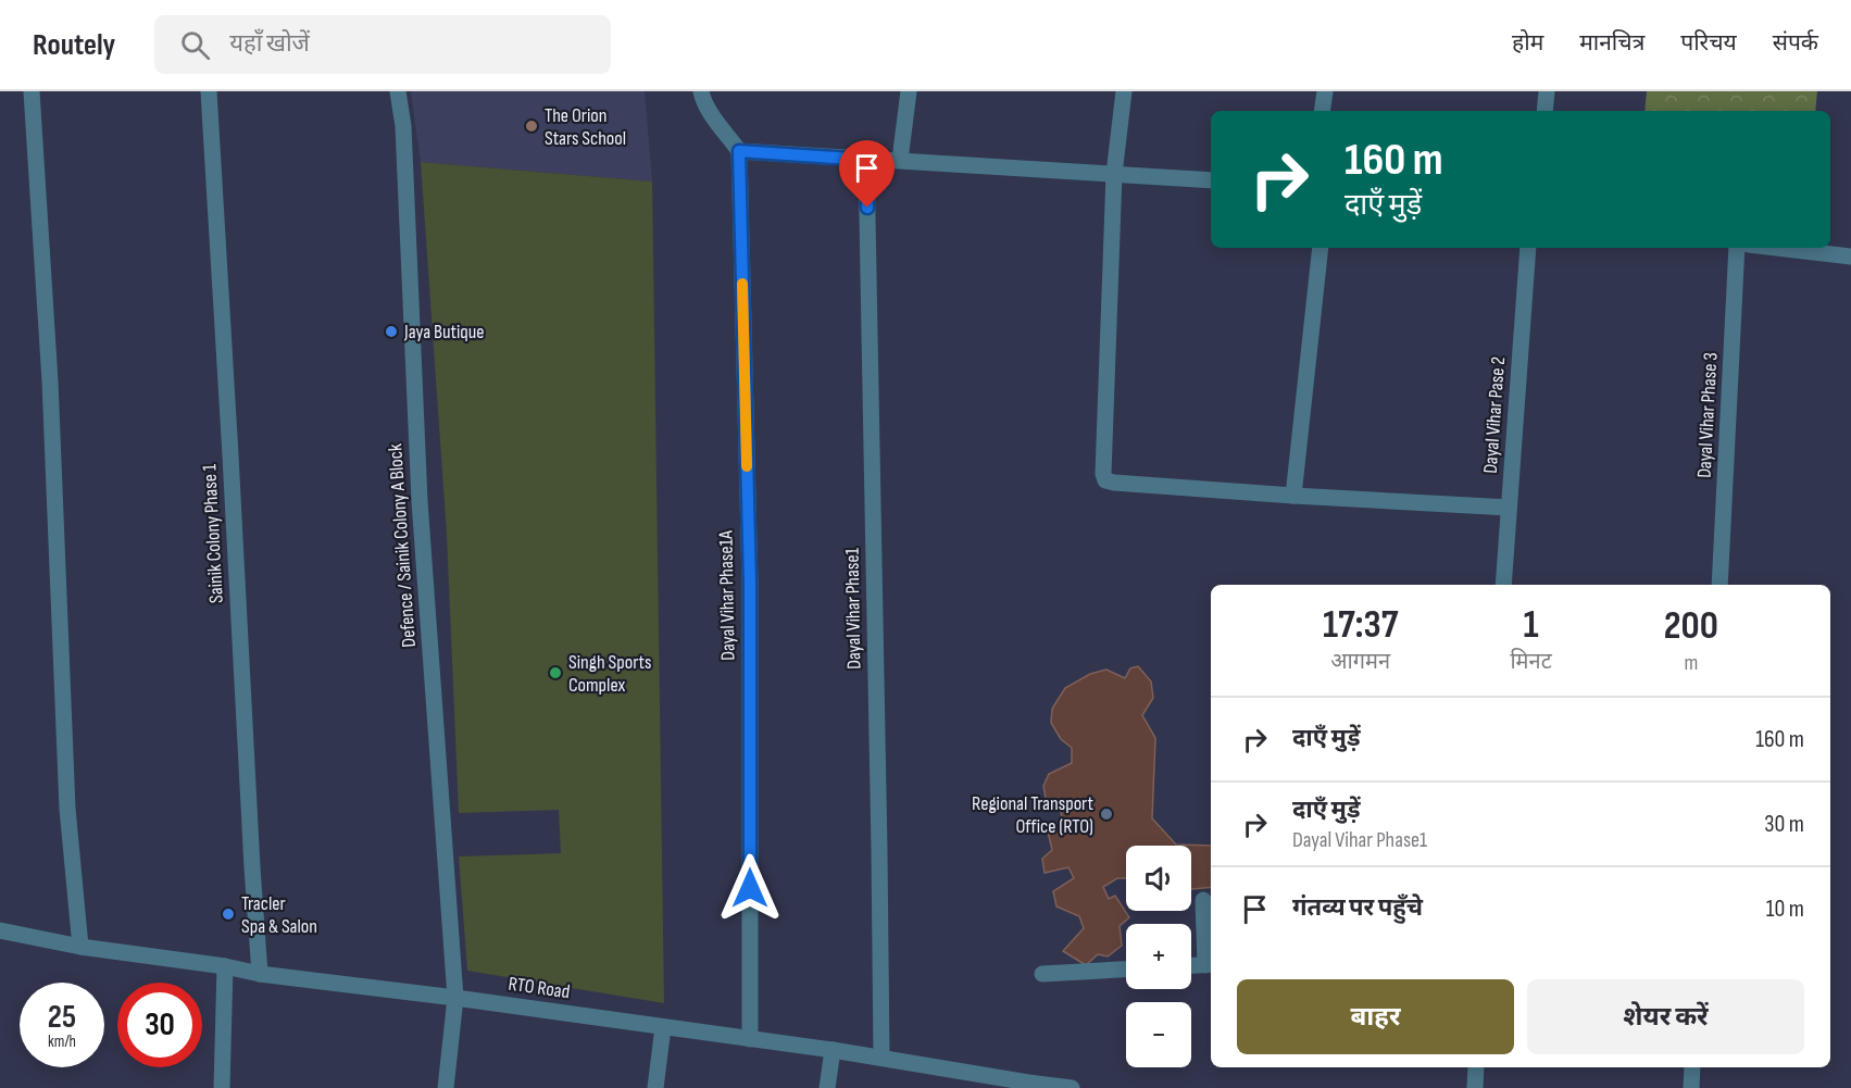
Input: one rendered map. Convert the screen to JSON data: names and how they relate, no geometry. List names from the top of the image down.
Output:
{
  "streets": {
    "street": [
      "Dayal Vihar Pase 2",
      "Dayal Vihar Phase 3",
      "Sainik Colony Phase 1",
      "Defence / Sainik Colony A Block",
      "Dayal Vihar Phase1A",
      "Dayal Vihar Phase1",
      "RTO Road"
    ]
  },
  "crossings": [
    ["Sainik Colony Phase 1", "RTO Road"],
    ["Defence / Sainik Colony A Block", "RTO Road"],
    ["Dayal Vihar Phase1A", "RTO Road"],
    ["Dayal Vihar Phase1", "RTO Road"]
  ],
  "places": [
    "The Orion Stars School",
    "Jaya Butique",
    "Singh Sports Complex",
    "Regional Transport Office (RTO)",
    "Tracler Spa & Salon"
  ],
  "page": {
    "header": "Routely",
    "search": "यहाँ खोजें",
    "nav": [
      "होम",
      "मानचित्र",
      "परिचय",
      "संपर्क"
    ],
    "turn": ["160 m", "दाएँ मुड़ें"],
    "eta": [
      "17:37",
      "आगमन",
      "1",
      "मिनट",
      "200",
      "m"
    ],
    "list": [
      {
        "name": "दाएँ मुड़ें",
        "value": "160 m"
      },
      {
        "name": "दाएँ मुड़ें",
        "note": "Dayal Vihar Phase1",
        "value": "30 m"
      },
      {
        "name": "गंतव्य पर पहुँचे",
        "value": "10 m"
      }
    ],
    "map_buttons": ["+", "−"],
    "buttons": ["बाहर", "शेयर करें"],
    "speed": "25 km/h",
    "limit": "30"
  }
}
